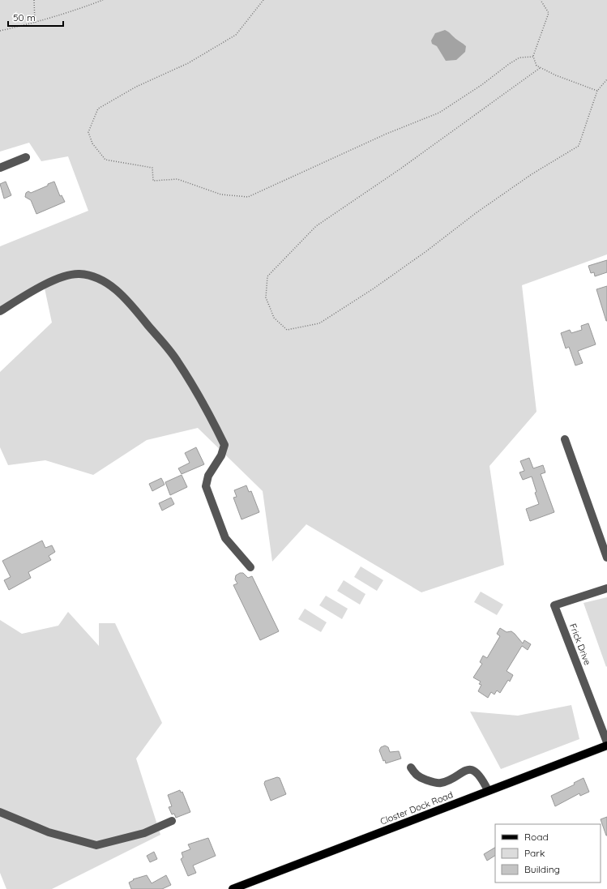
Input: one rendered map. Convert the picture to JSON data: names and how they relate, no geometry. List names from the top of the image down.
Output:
{
  "streets": {
    "main road": ["Closter Dock Road"],
    "street": ["Frick Drive"]
  },
  "legend": ["Road", "Park", "Building"],
  "scale_bar": "50 m"
}
